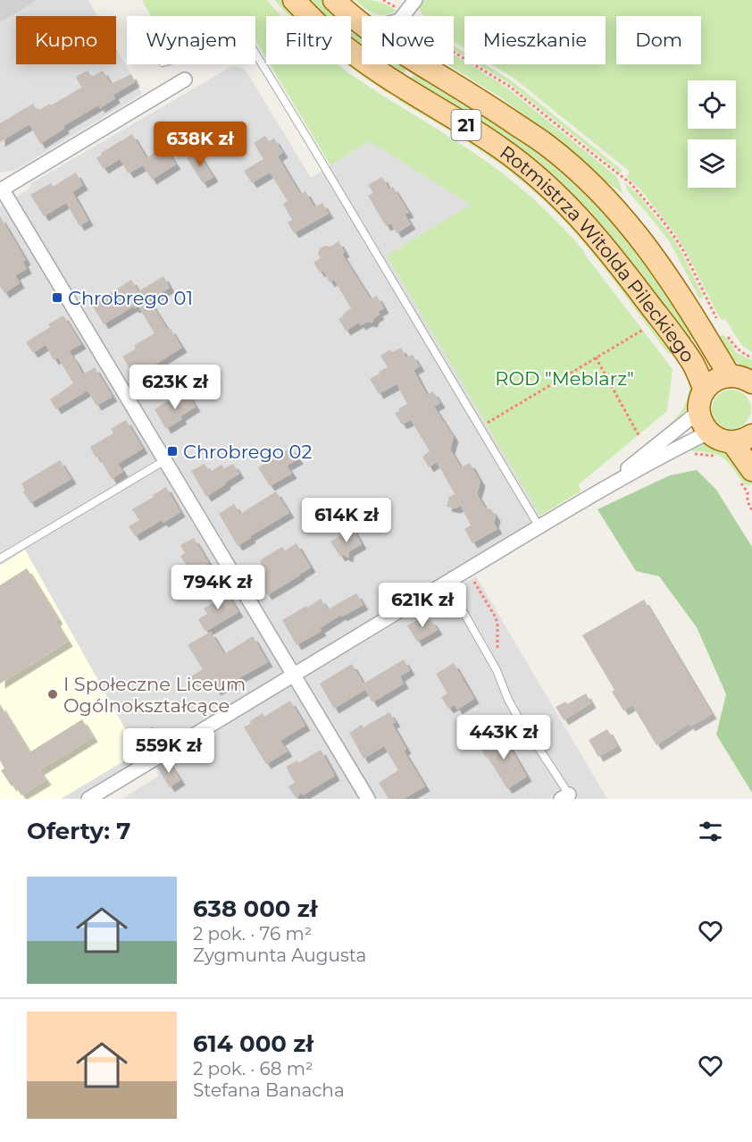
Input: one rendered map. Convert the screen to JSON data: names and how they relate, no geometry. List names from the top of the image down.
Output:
{
  "streets": {
    "main road": ["21", "Rotmistrza Witolda Pileckiego"]
  },
  "parks": ["ROD \"Meblarz\""],
  "places": {
    "transit": ["Chrobrego 01", "Chrobrego 02"],
    "other": ["I Społeczne Liceum Ogólnokształcące"]
  },
  "page": {
    "chip": [
      "Kupno",
      "Wynajem",
      "Filtry",
      "Nowe",
      "Mieszkanie",
      "Dom"
    ],
    "price": [
      "638K zł",
      "623K zł",
      "614K zł",
      "794K zł",
      "621K zł",
      "443K zł",
      "559K zł"
    ],
    "heading": "Oferty: 7",
    "list": [
      {
        "name": "638 000 zł",
        "note": "2 pok. · 76 m² · Zygmunta Augusta"
      },
      {
        "name": "614 000 zł",
        "note": "2 pok. · 68 m² · Stefana Banacha"
      }
    ]
  }
}
